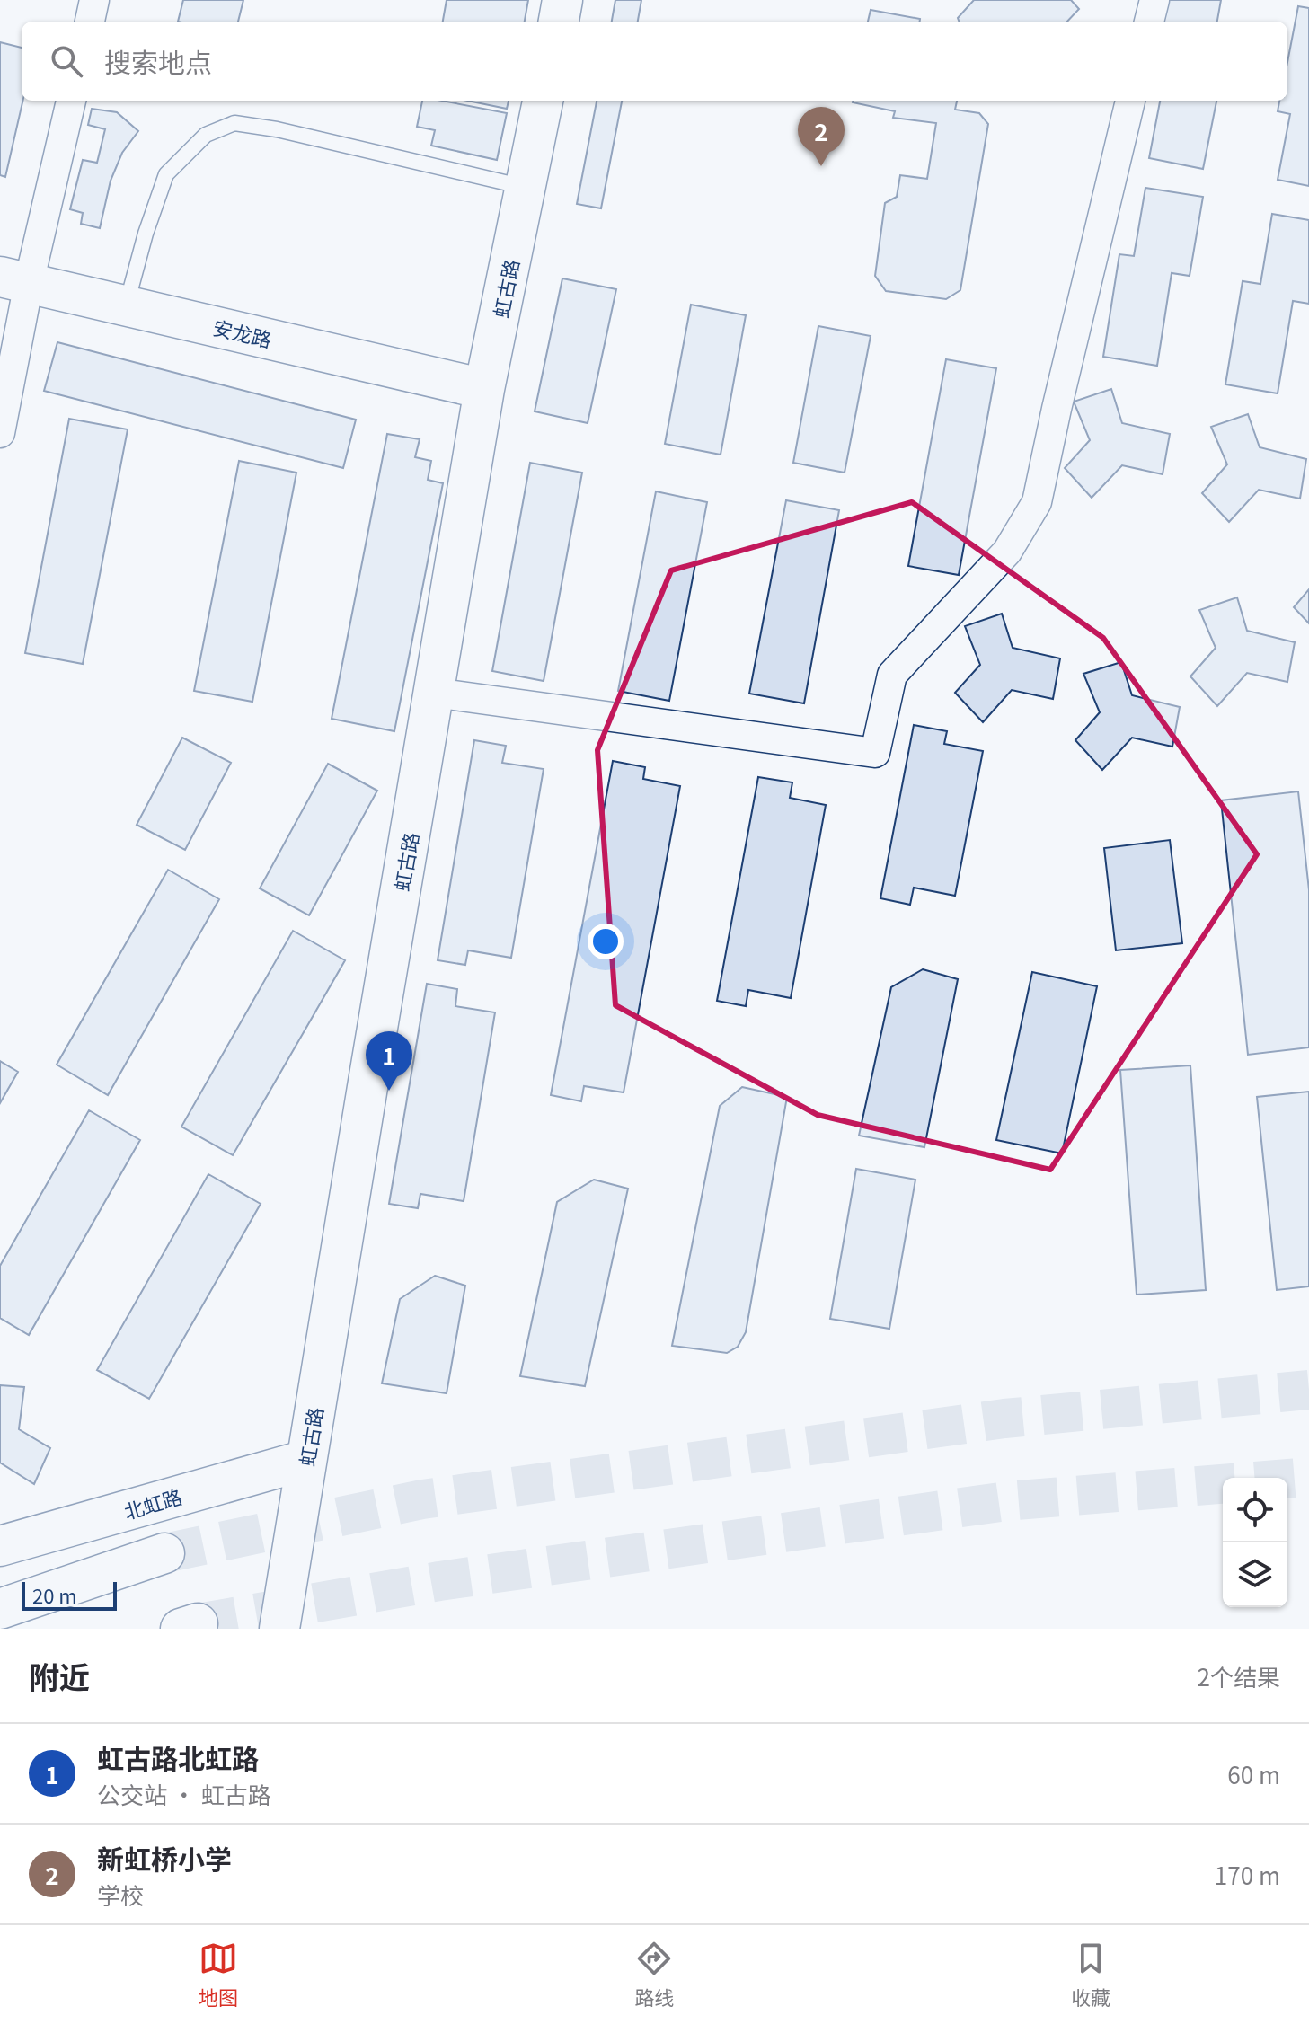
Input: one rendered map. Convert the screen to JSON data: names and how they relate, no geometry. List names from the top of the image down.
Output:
{
  "streets": {
    "main road": ["虹古路", "安龙路", "北虹路"]
  },
  "crossings": [
    ["虹古路", "安龙路"],
    ["虹古路", "北虹路"]
  ],
  "scale_bar": "20 m",
  "page": {
    "search": "搜索地点",
    "pins": ["2", "1"],
    "scale": "20 m",
    "heading": ["附近", "2个结果"],
    "list": [
      {
        "mark": "1",
        "name": "虹古路北虹路",
        "note": "公交站 · 虹古路",
        "value": "60 m"
      },
      {
        "mark": "2",
        "name": "新虹桥小学",
        "note": "学校",
        "value": "170 m"
      }
    ],
    "nav": ["地图", "路线", "收藏"]
  }
}
